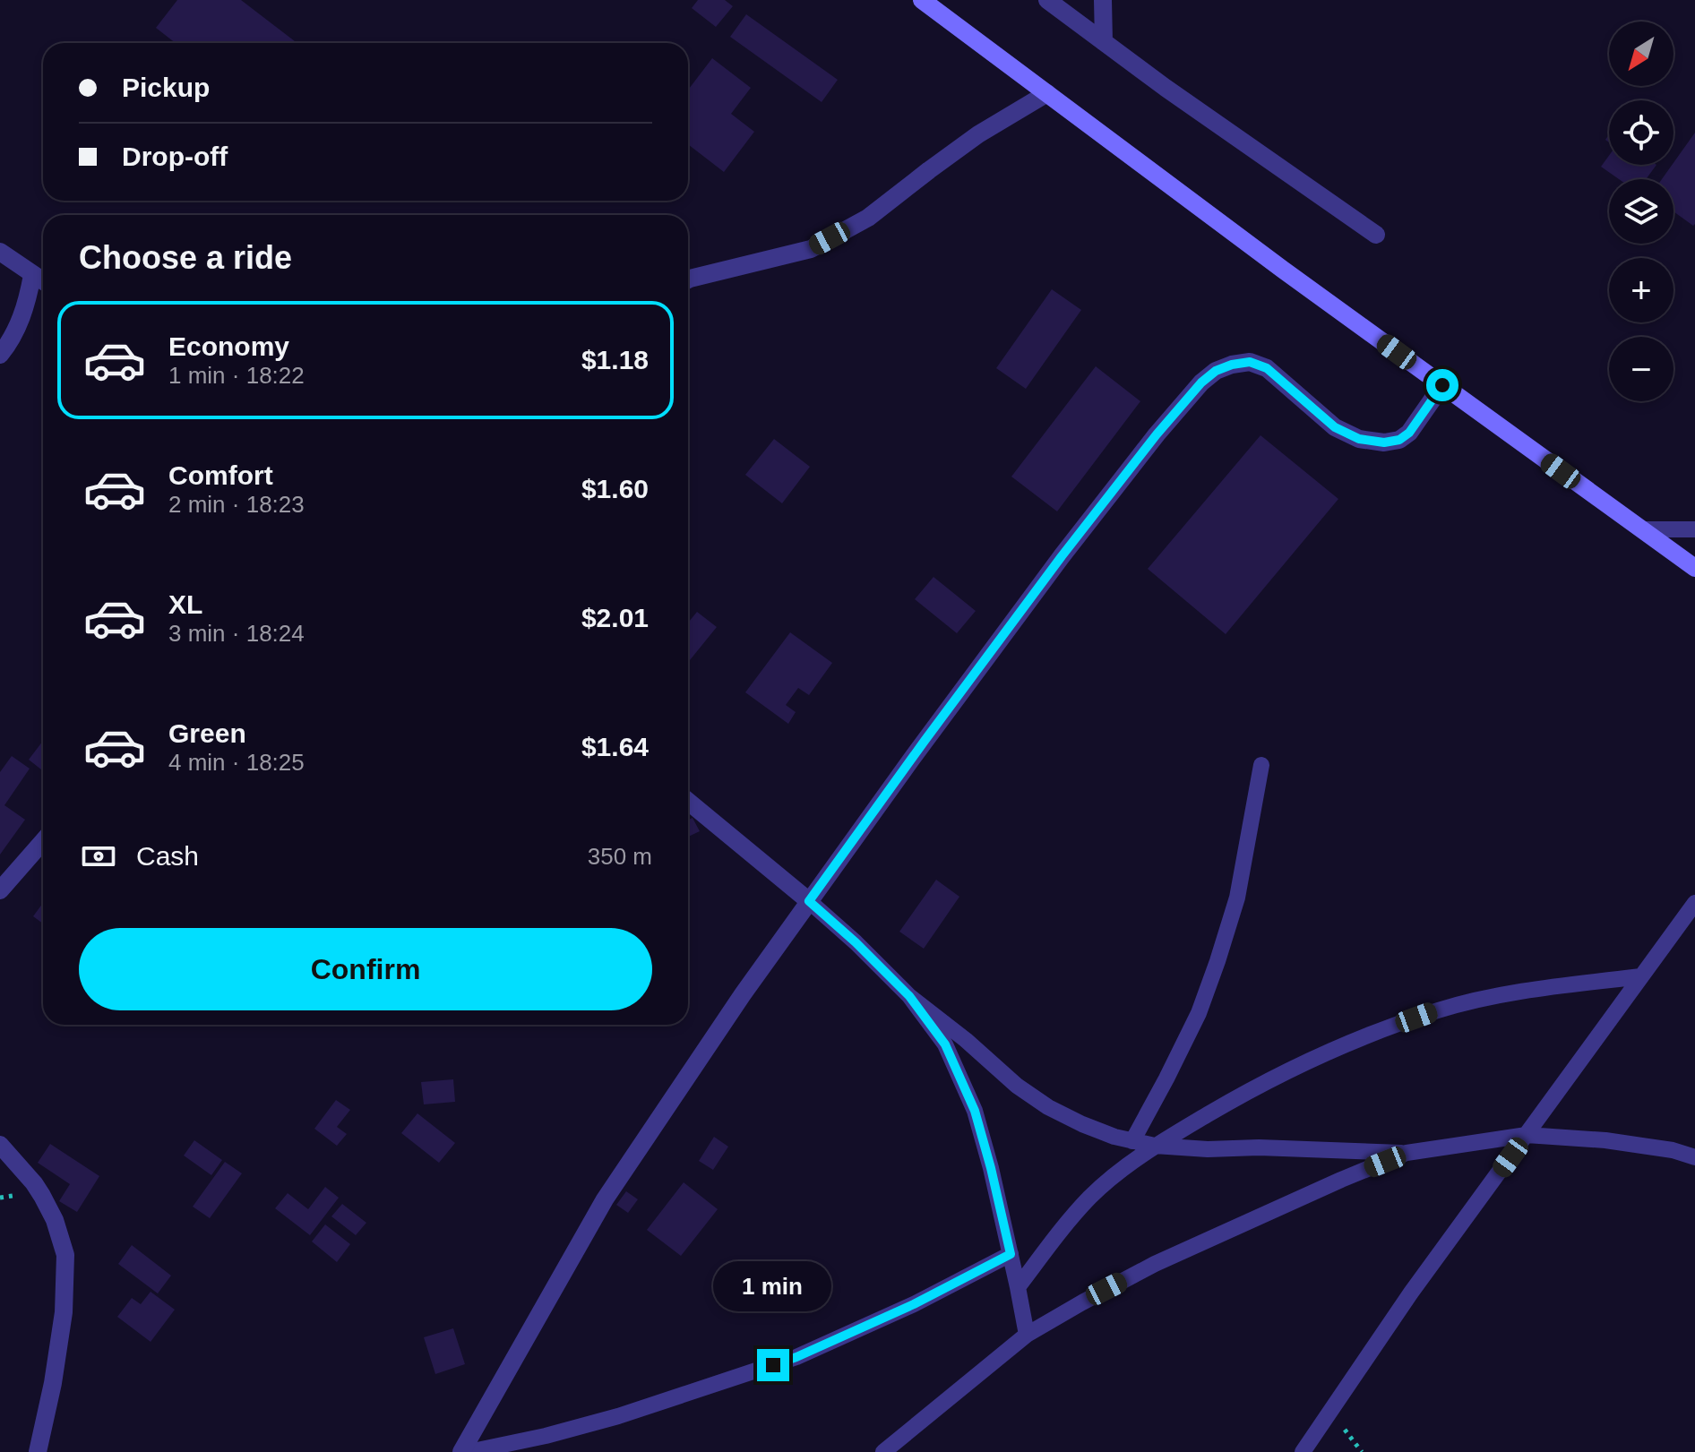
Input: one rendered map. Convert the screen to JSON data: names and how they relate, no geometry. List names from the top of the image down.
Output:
{
  "north": "bottom left",
  "page": {
    "map_buttons": ["+", "−"],
    "banner": ["Pickup", "Drop-off"],
    "heading": "Choose a ride",
    "list": [
      {
        "name": "Economy",
        "note": "1 min · 18:22",
        "value": "$1.18"
      },
      {
        "name": "Comfort",
        "note": "2 min · 18:23",
        "value": "$1.60"
      },
      {
        "name": "XL",
        "note": "3 min · 18:24",
        "value": "$2.01"
      },
      {
        "name": "Green",
        "note": "4 min · 18:25",
        "value": "$1.64"
      }
    ],
    "pay": ["Cash", "350 m"],
    "buttons": "Confirm",
    "bubble": "1 min"
  }
}
